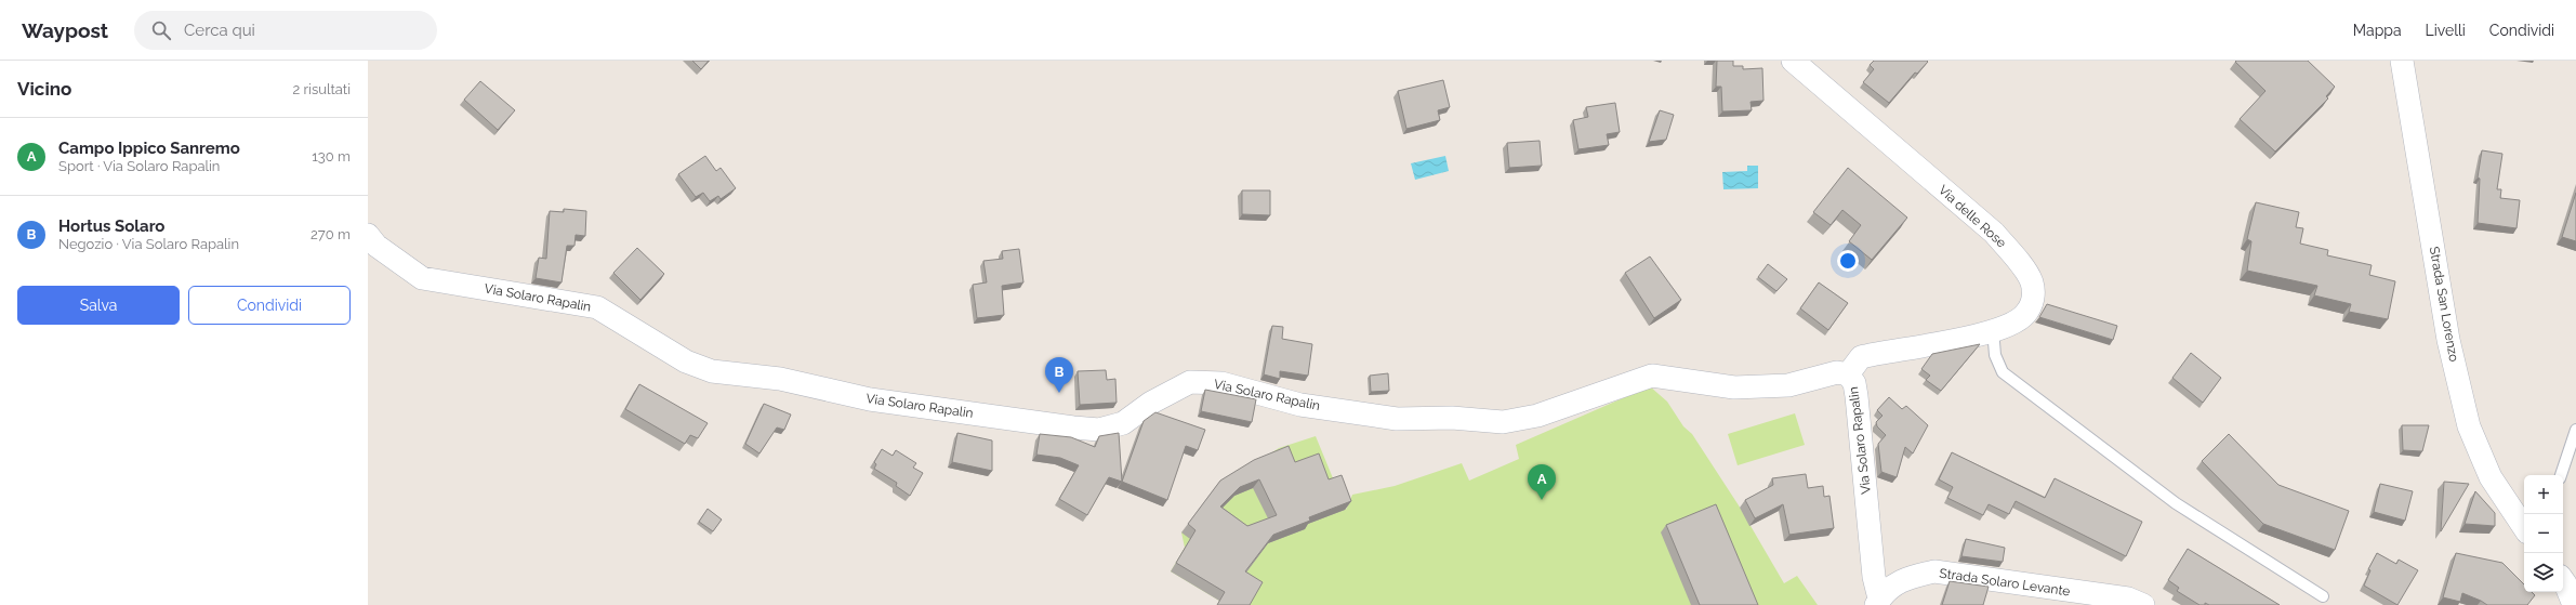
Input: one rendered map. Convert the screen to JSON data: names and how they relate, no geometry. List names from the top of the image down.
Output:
{
  "streets": {
    "street": [
      "Via delle Rose",
      "Via Solaro Rapalin",
      "Strada San Lorenzo",
      "Strada Solaro Levante"
    ]
  },
  "crossings": [
    ["Via delle Rose", "Via Solaro Rapalin"],
    ["Via Solaro Rapalin", "Strada Solaro Levante"]
  ],
  "page": {
    "header": "Waypost",
    "search": "Cerca qui",
    "nav": ["Mappa", "Livelli", "Condividi"],
    "heading": ["Vicino", "2 risultati"],
    "list": [
      {
        "mark": "A",
        "name": "Campo Ippico Sanremo",
        "note": "Sport · Via Solaro Rapalin",
        "value": "130 m"
      },
      {
        "mark": "B",
        "name": "Hortus Solaro",
        "note": "Negozio · Via Solaro Rapalin",
        "value": "270 m"
      }
    ],
    "buttons": ["Salva", "Condividi"],
    "pins": ["B", "A"],
    "map_buttons": ["+", "−"]
  }
}
